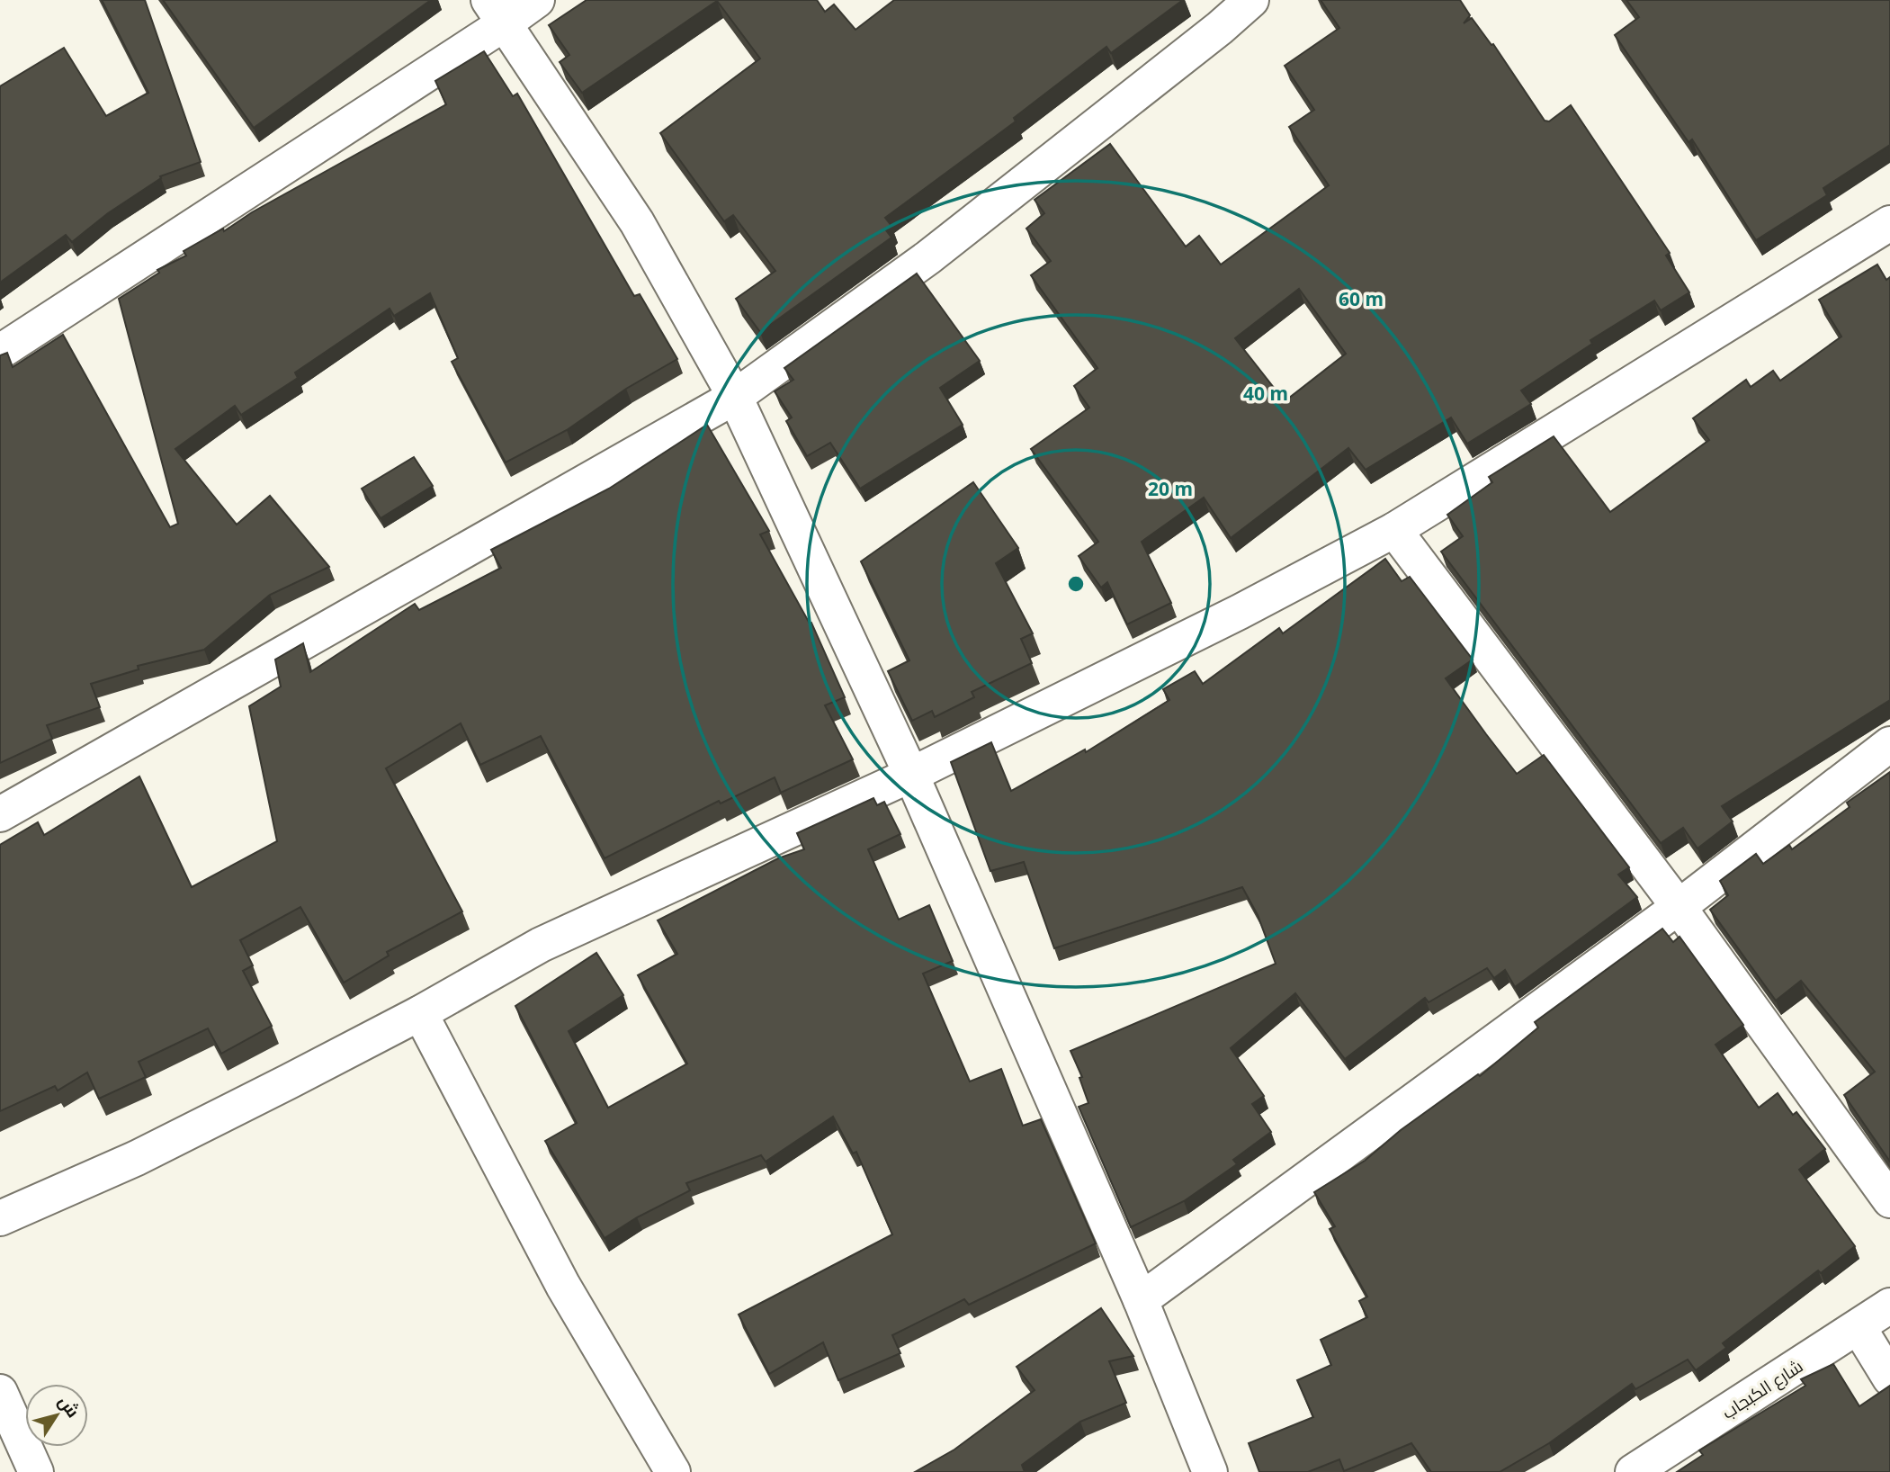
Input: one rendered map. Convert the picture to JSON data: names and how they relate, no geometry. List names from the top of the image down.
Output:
{
  "streets": {
    "street": ["شارع الكبجاب"]
  },
  "north": "top right",
  "rings": ["60 m", "40 m", "20 m"]
}
